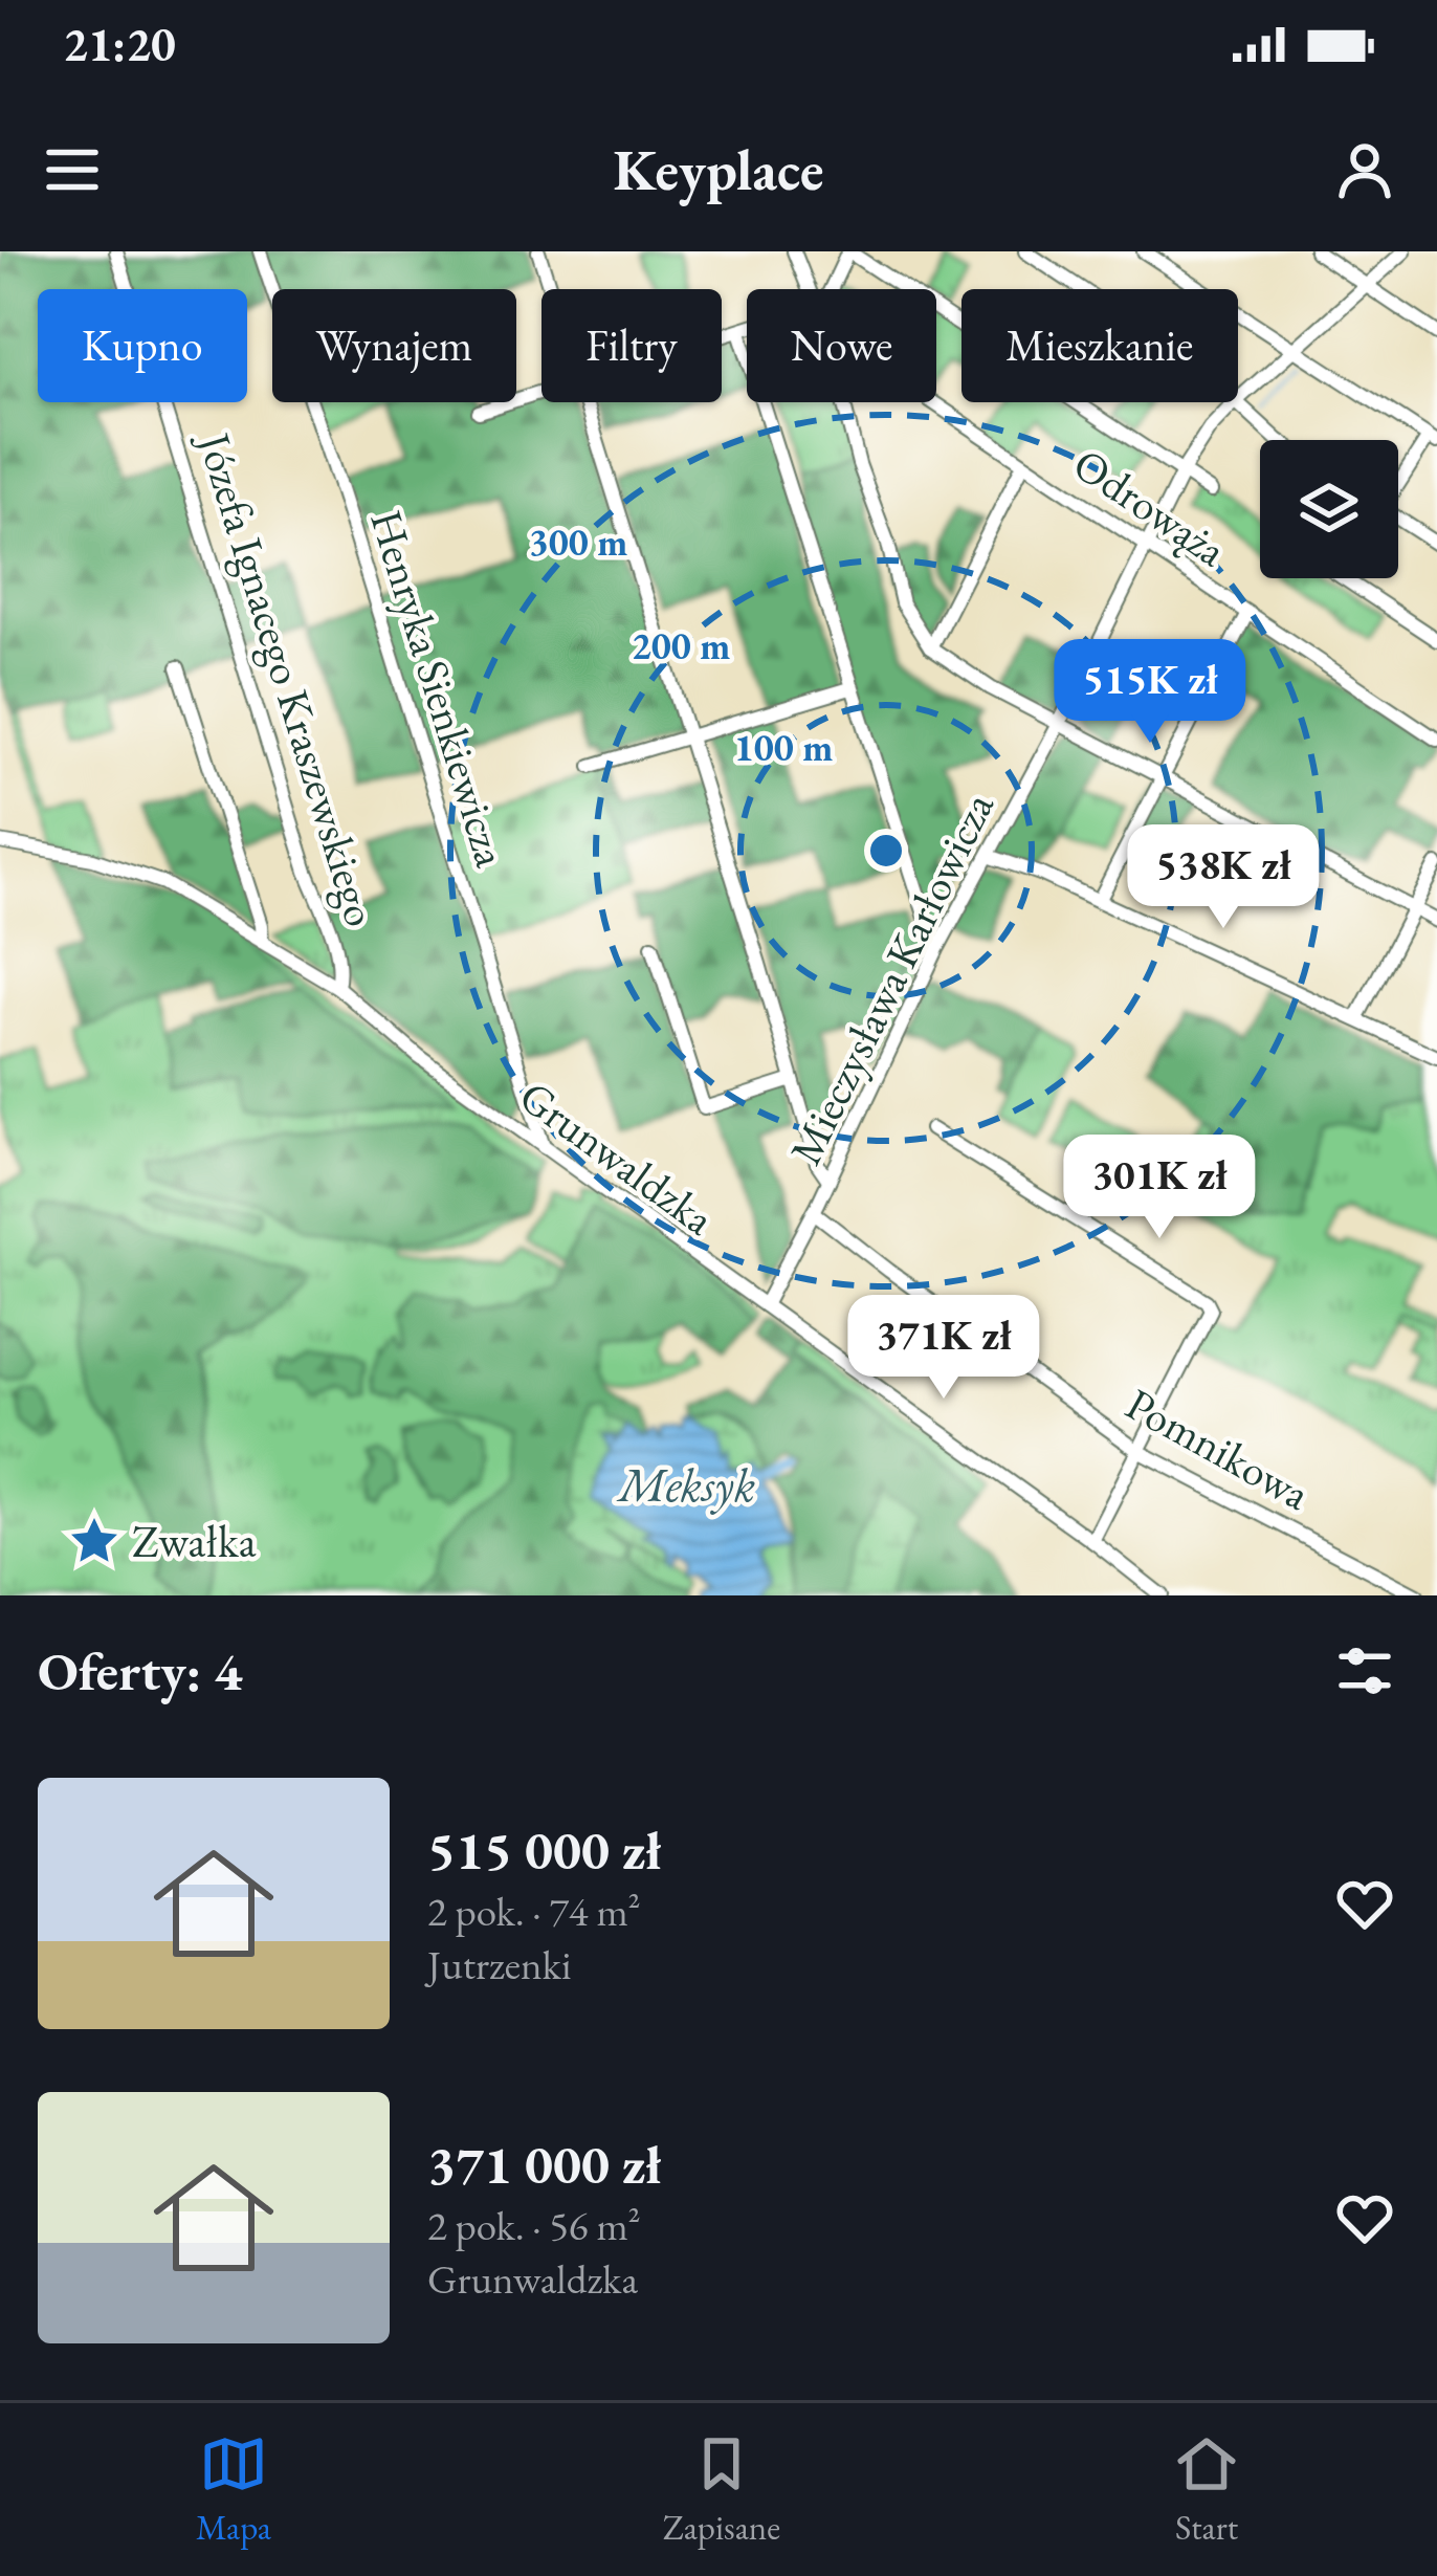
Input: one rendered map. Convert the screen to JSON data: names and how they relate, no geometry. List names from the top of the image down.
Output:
{
  "streets": {
    "street": [
      "Odrowąża",
      "Józefa Ignacego Kraszewskiego",
      "Henryka Sienkiewicza",
      "Mieczysława Karłowicza",
      "Grunwaldzka",
      "Pomnikowa"
    ]
  },
  "crossings": [
    ["Odrowąża", "Mieczysława Karłowicza"],
    ["Józefa Ignacego Kraszewskiego", "Grunwaldzka"],
    ["Henryka Sienkiewicza", "Grunwaldzka"],
    ["Mieczysława Karłowicza", "Grunwaldzka"],
    ["Mieczysława Karłowicza", "Pomnikowa"]
  ],
  "water": ["Meksyk"],
  "places": {
    "place": ["Zwałka"]
  },
  "page": {
    "status": "21:20",
    "header": "Keyplace",
    "chip": [
      "Kupno",
      "Wynajem",
      "Filtry",
      "Nowe",
      "Mieszkanie"
    ],
    "price": [
      "515K zł",
      "538K zł",
      "301K zł",
      "371K zł"
    ],
    "heading": "Oferty: 4",
    "list": [
      {
        "name": "515 000 zł",
        "note": "2 pok. · 74 m² · Jutrzenki"
      },
      {
        "name": "371 000 zł",
        "note": "2 pok. · 56 m² · Grunwaldzka"
      }
    ],
    "tabs": ["Mapa", "Zapisane", "Start"]
  },
  "rings": ["300 m", "200 m", "100 m"]
}
